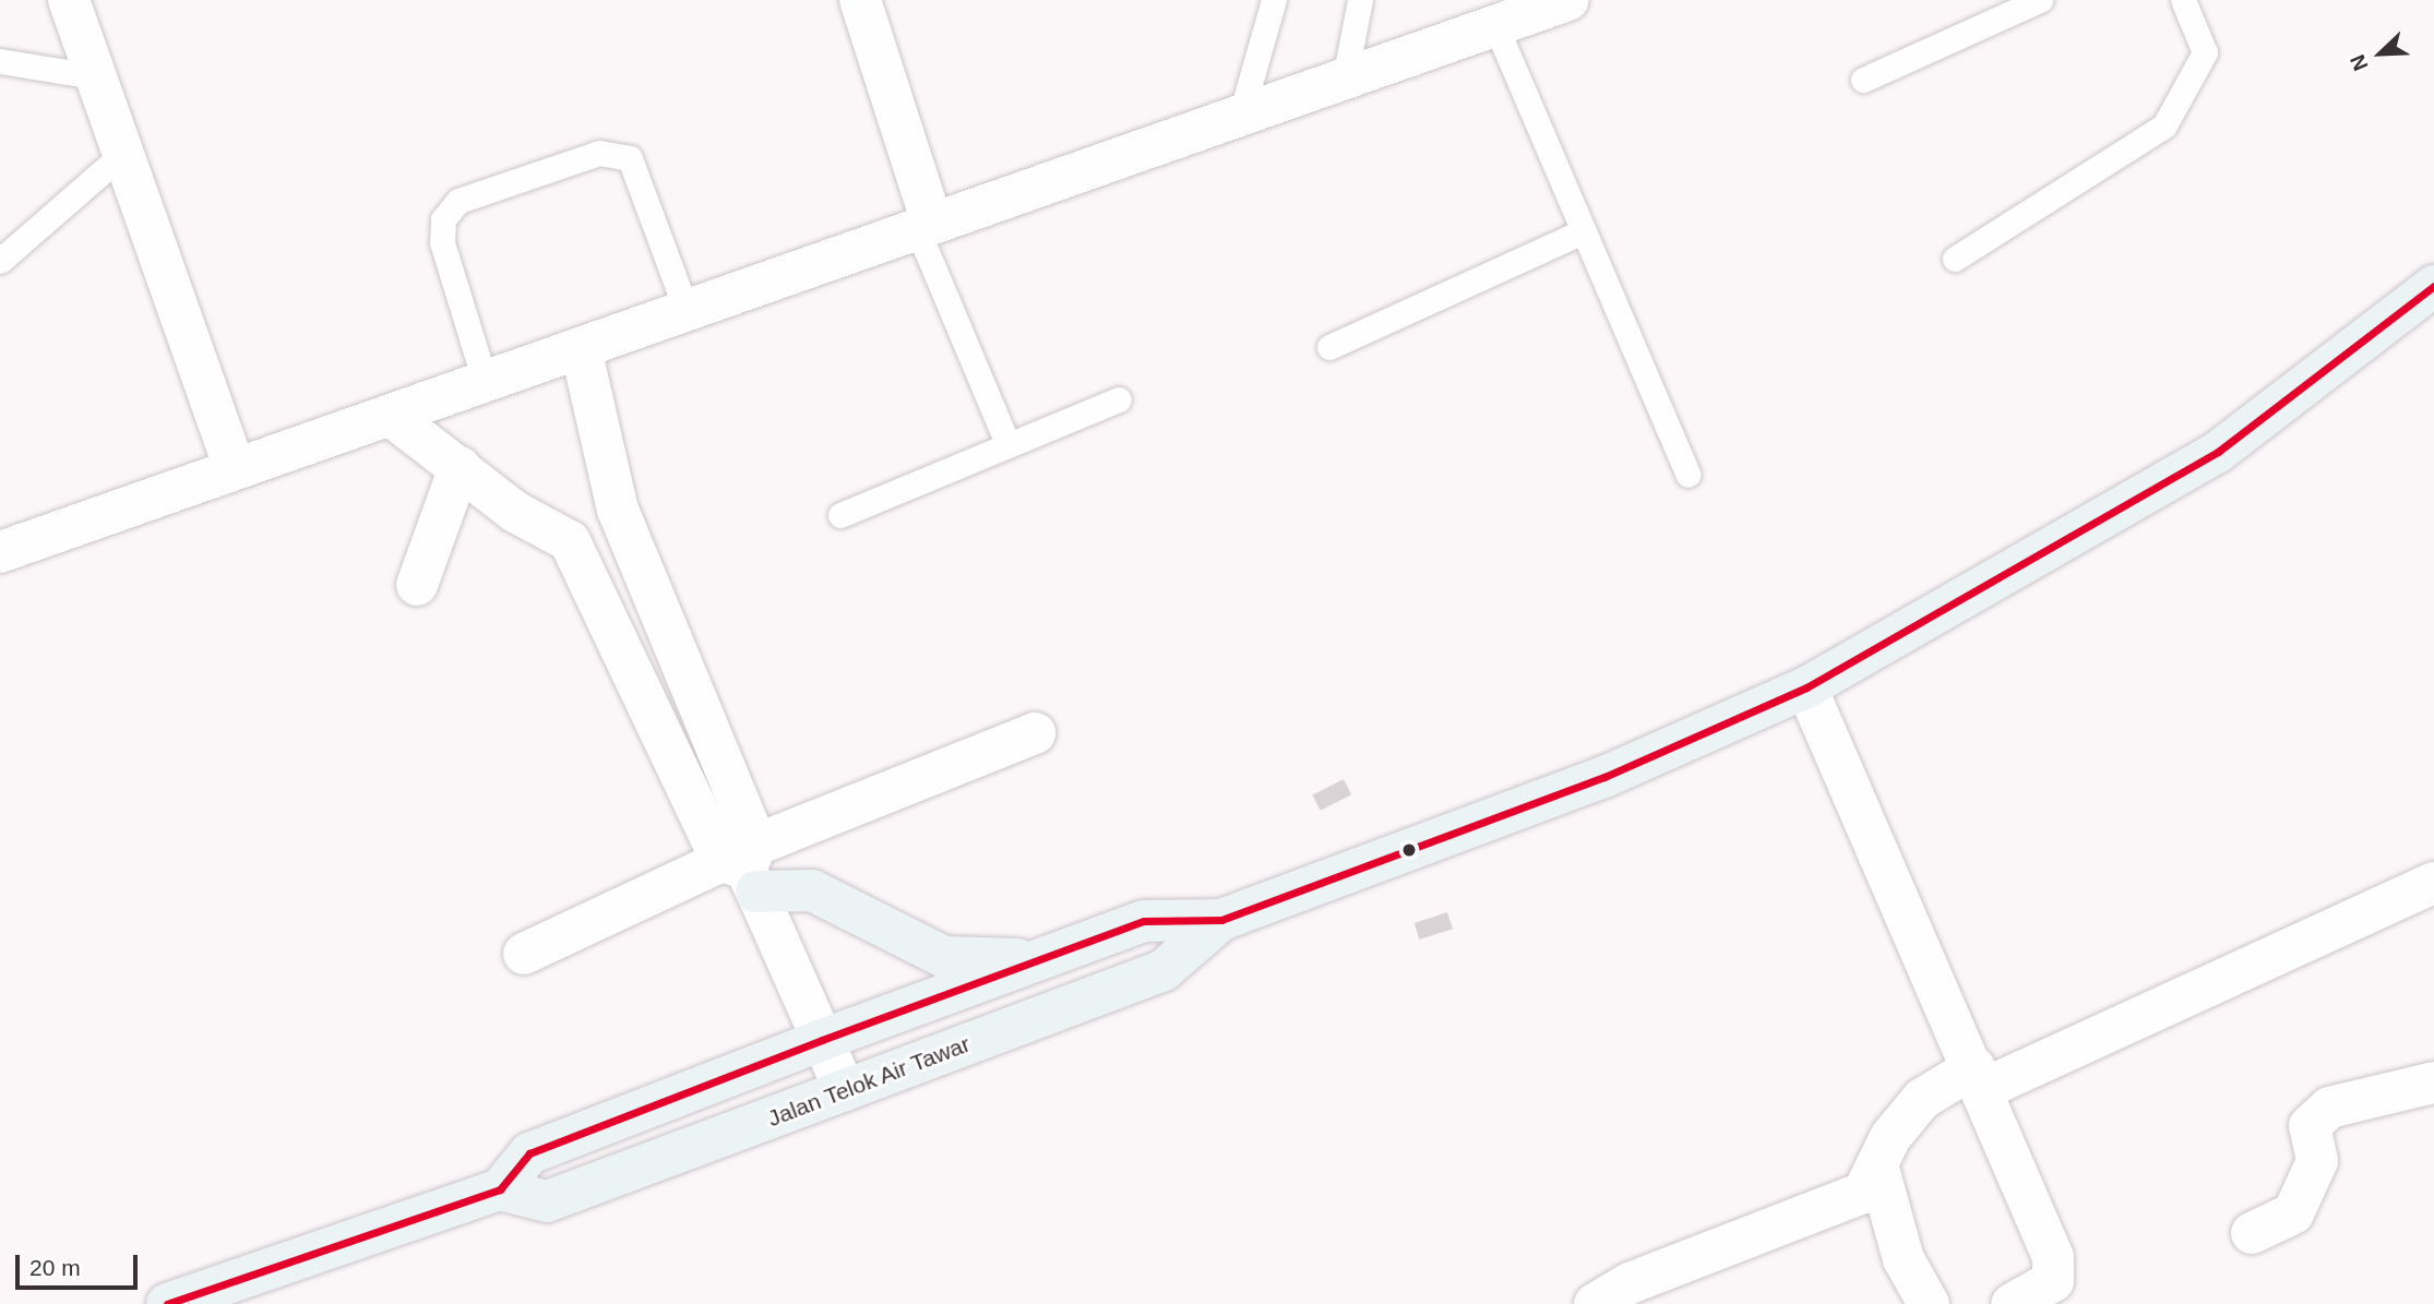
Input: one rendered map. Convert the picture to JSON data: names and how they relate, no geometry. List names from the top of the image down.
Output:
{
  "streets": {
    "main road": ["Jalan Telok Air Tawar"]
  },
  "scale_bar": "20 m",
  "north": "bottom left"
}
